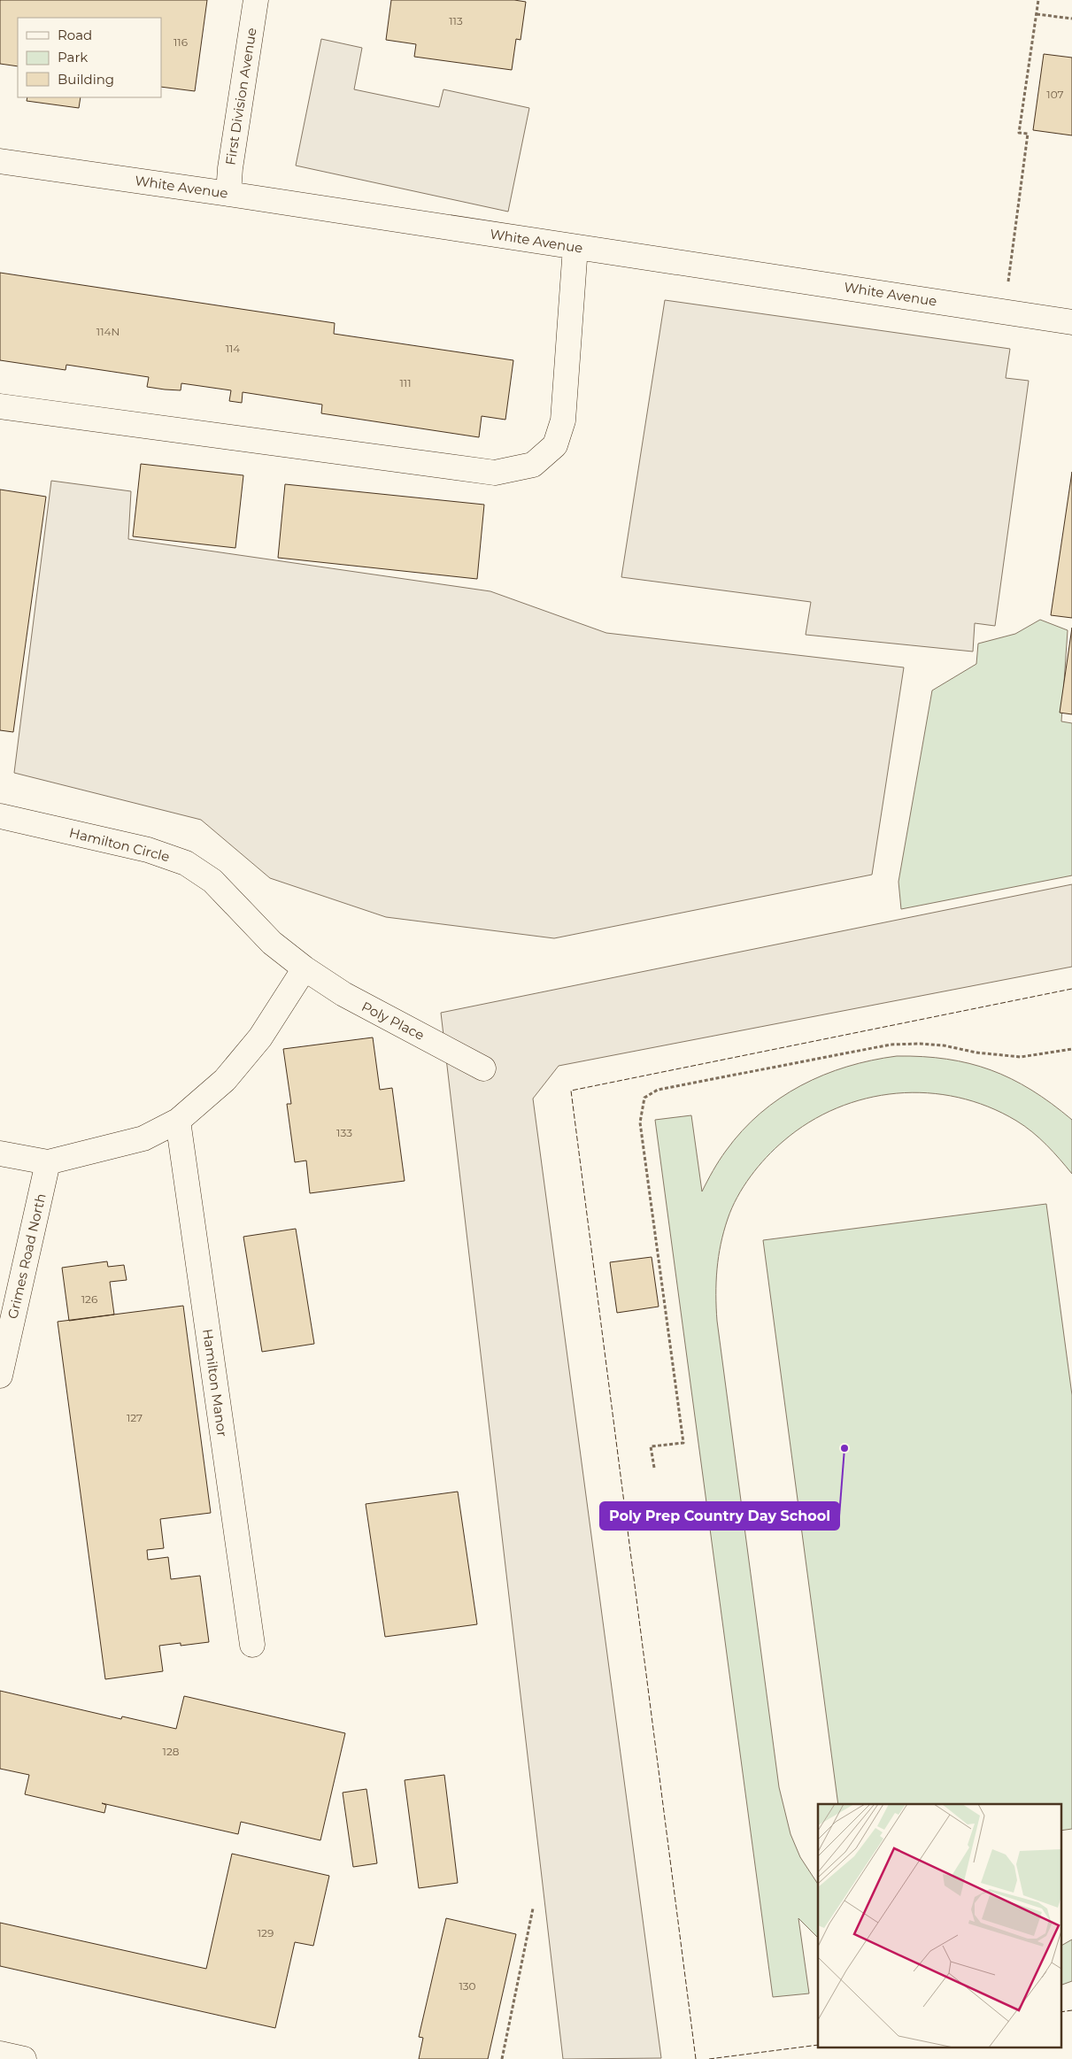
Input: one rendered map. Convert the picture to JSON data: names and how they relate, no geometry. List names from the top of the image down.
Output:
{
  "streets": {
    "street": [
      "First Division Avenue",
      "White Avenue",
      "Hamilton Circle",
      "Poly Place",
      "Grimes Road North",
      "Hamilton Manor"
    ]
  },
  "crossings": [
    ["First Division Avenue", "White Avenue"],
    ["Hamilton Circle", "Poly Place"]
  ],
  "places": ["Poly Prep Country Day School"],
  "house_numbers": [
    "113",
    "116",
    "107",
    "114N",
    "114",
    "111",
    "133",
    "126",
    "127",
    "128",
    "129",
    "130"
  ],
  "legend": ["Road", "Park", "Building"]
}
